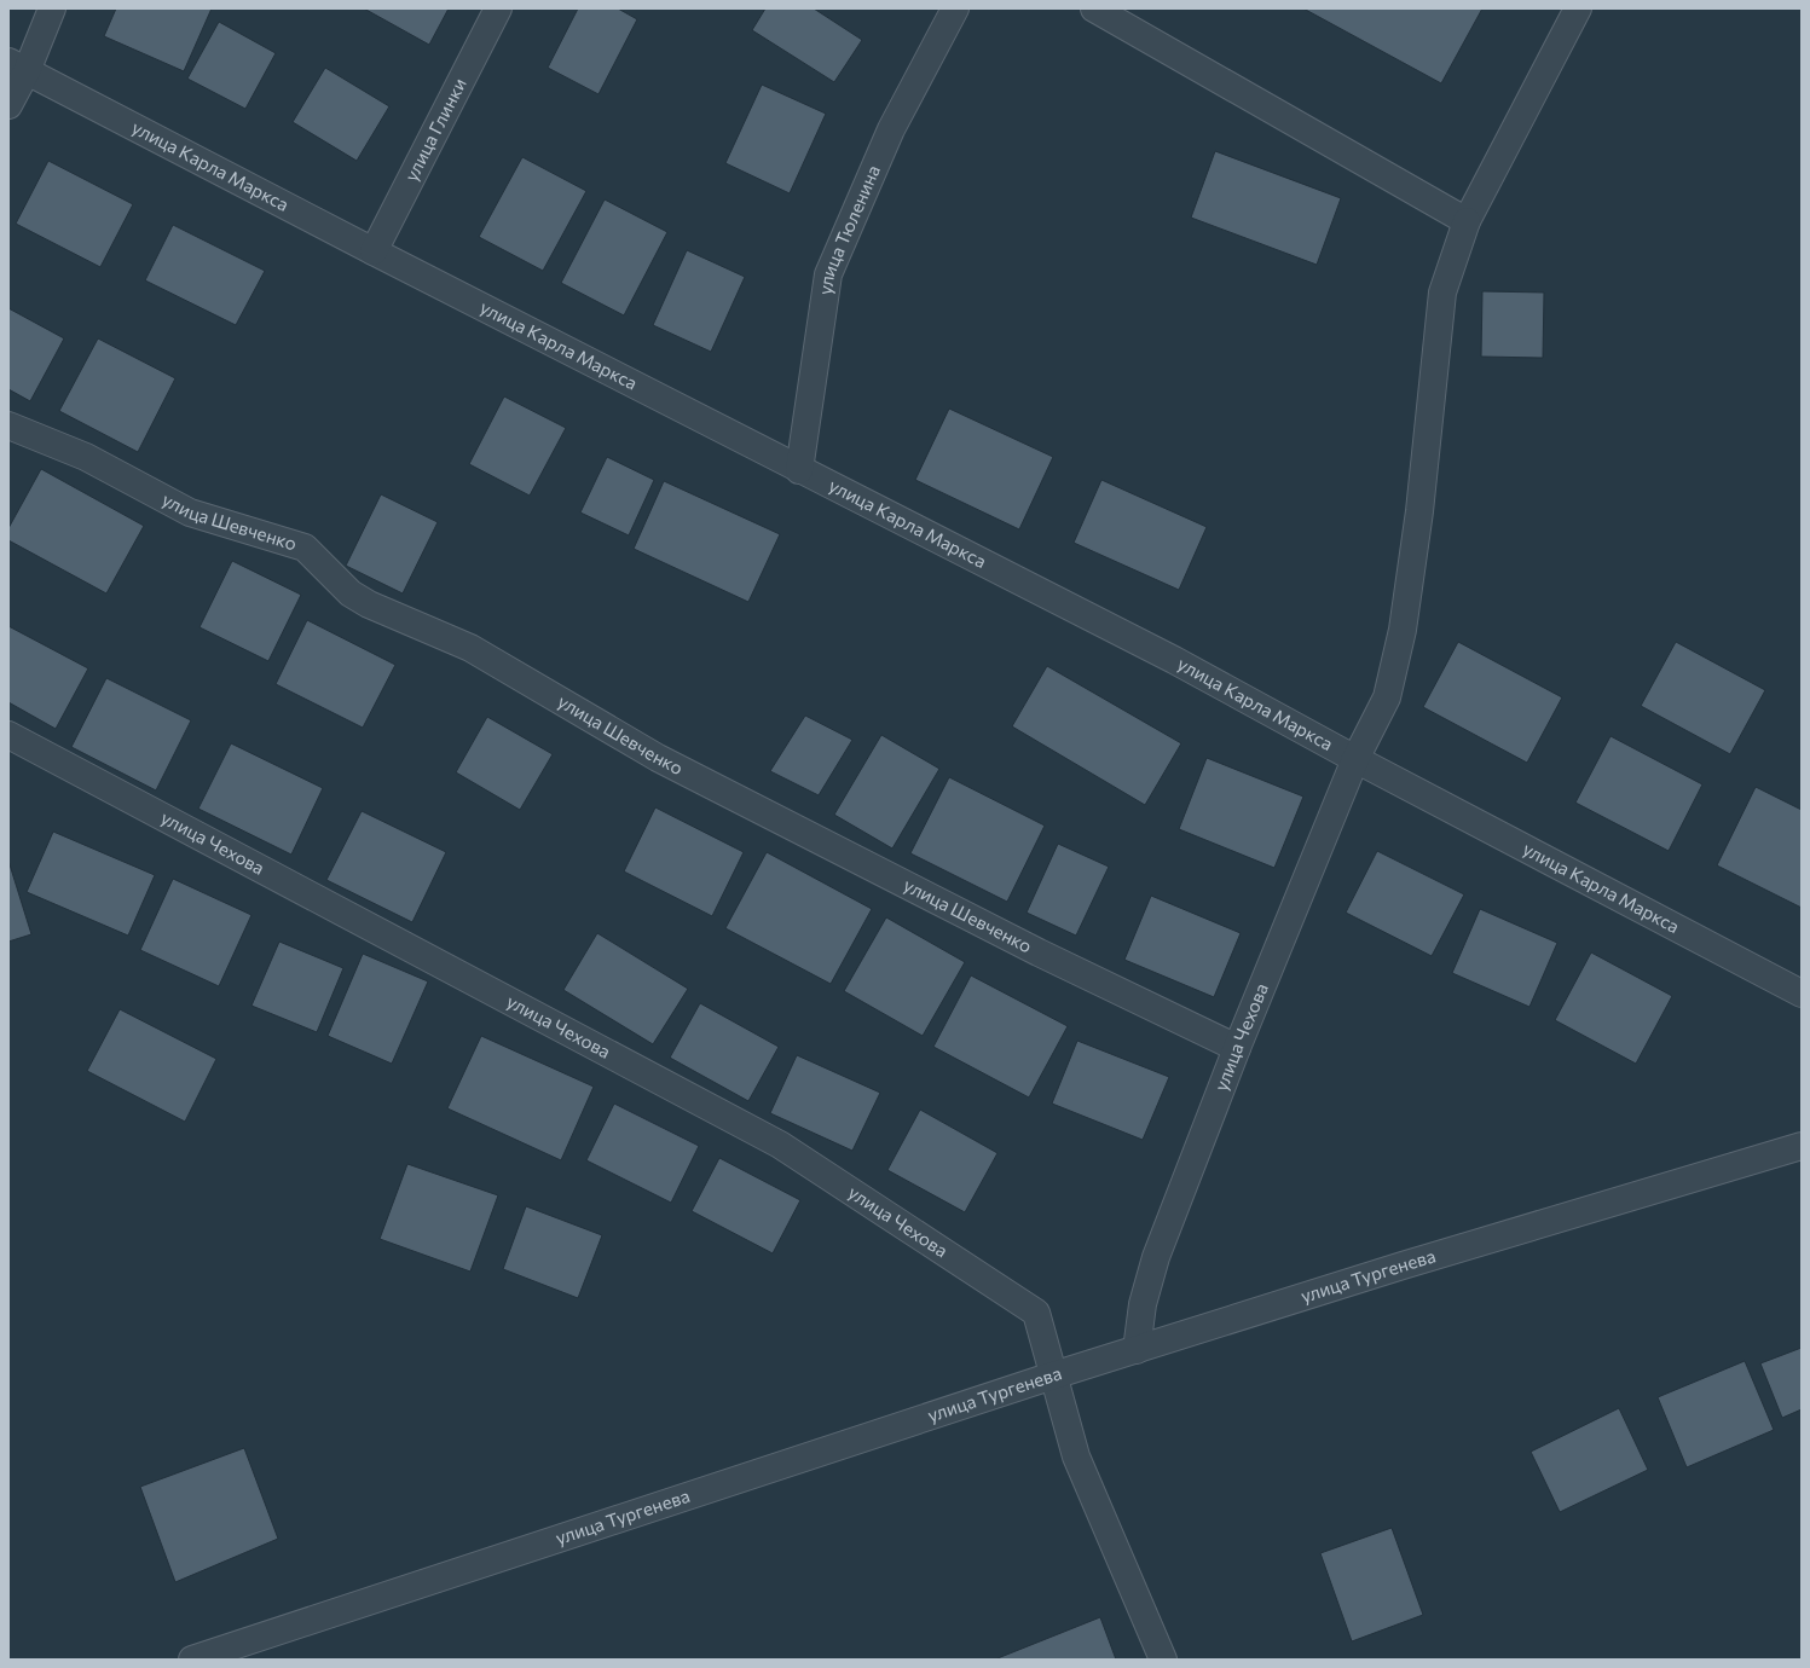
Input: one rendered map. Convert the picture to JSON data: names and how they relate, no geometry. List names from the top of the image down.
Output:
{
  "streets": {
    "street": [
      "улица Глинки",
      "улица Карла Маркса",
      "улица Тюленина",
      "улица Шевченко",
      "улица Чехова",
      "улица Тургенева"
    ]
  },
  "crossings": [
    ["улица Глинки", "улица Карла Маркса"],
    ["улица Карла Маркса", "улица Тюленина"],
    ["улица Карла Маркса", "улица Чехова"],
    ["улица Шевченко", "улица Чехова"],
    ["улица Чехова", "улица Тургенева"]
  ]
}
